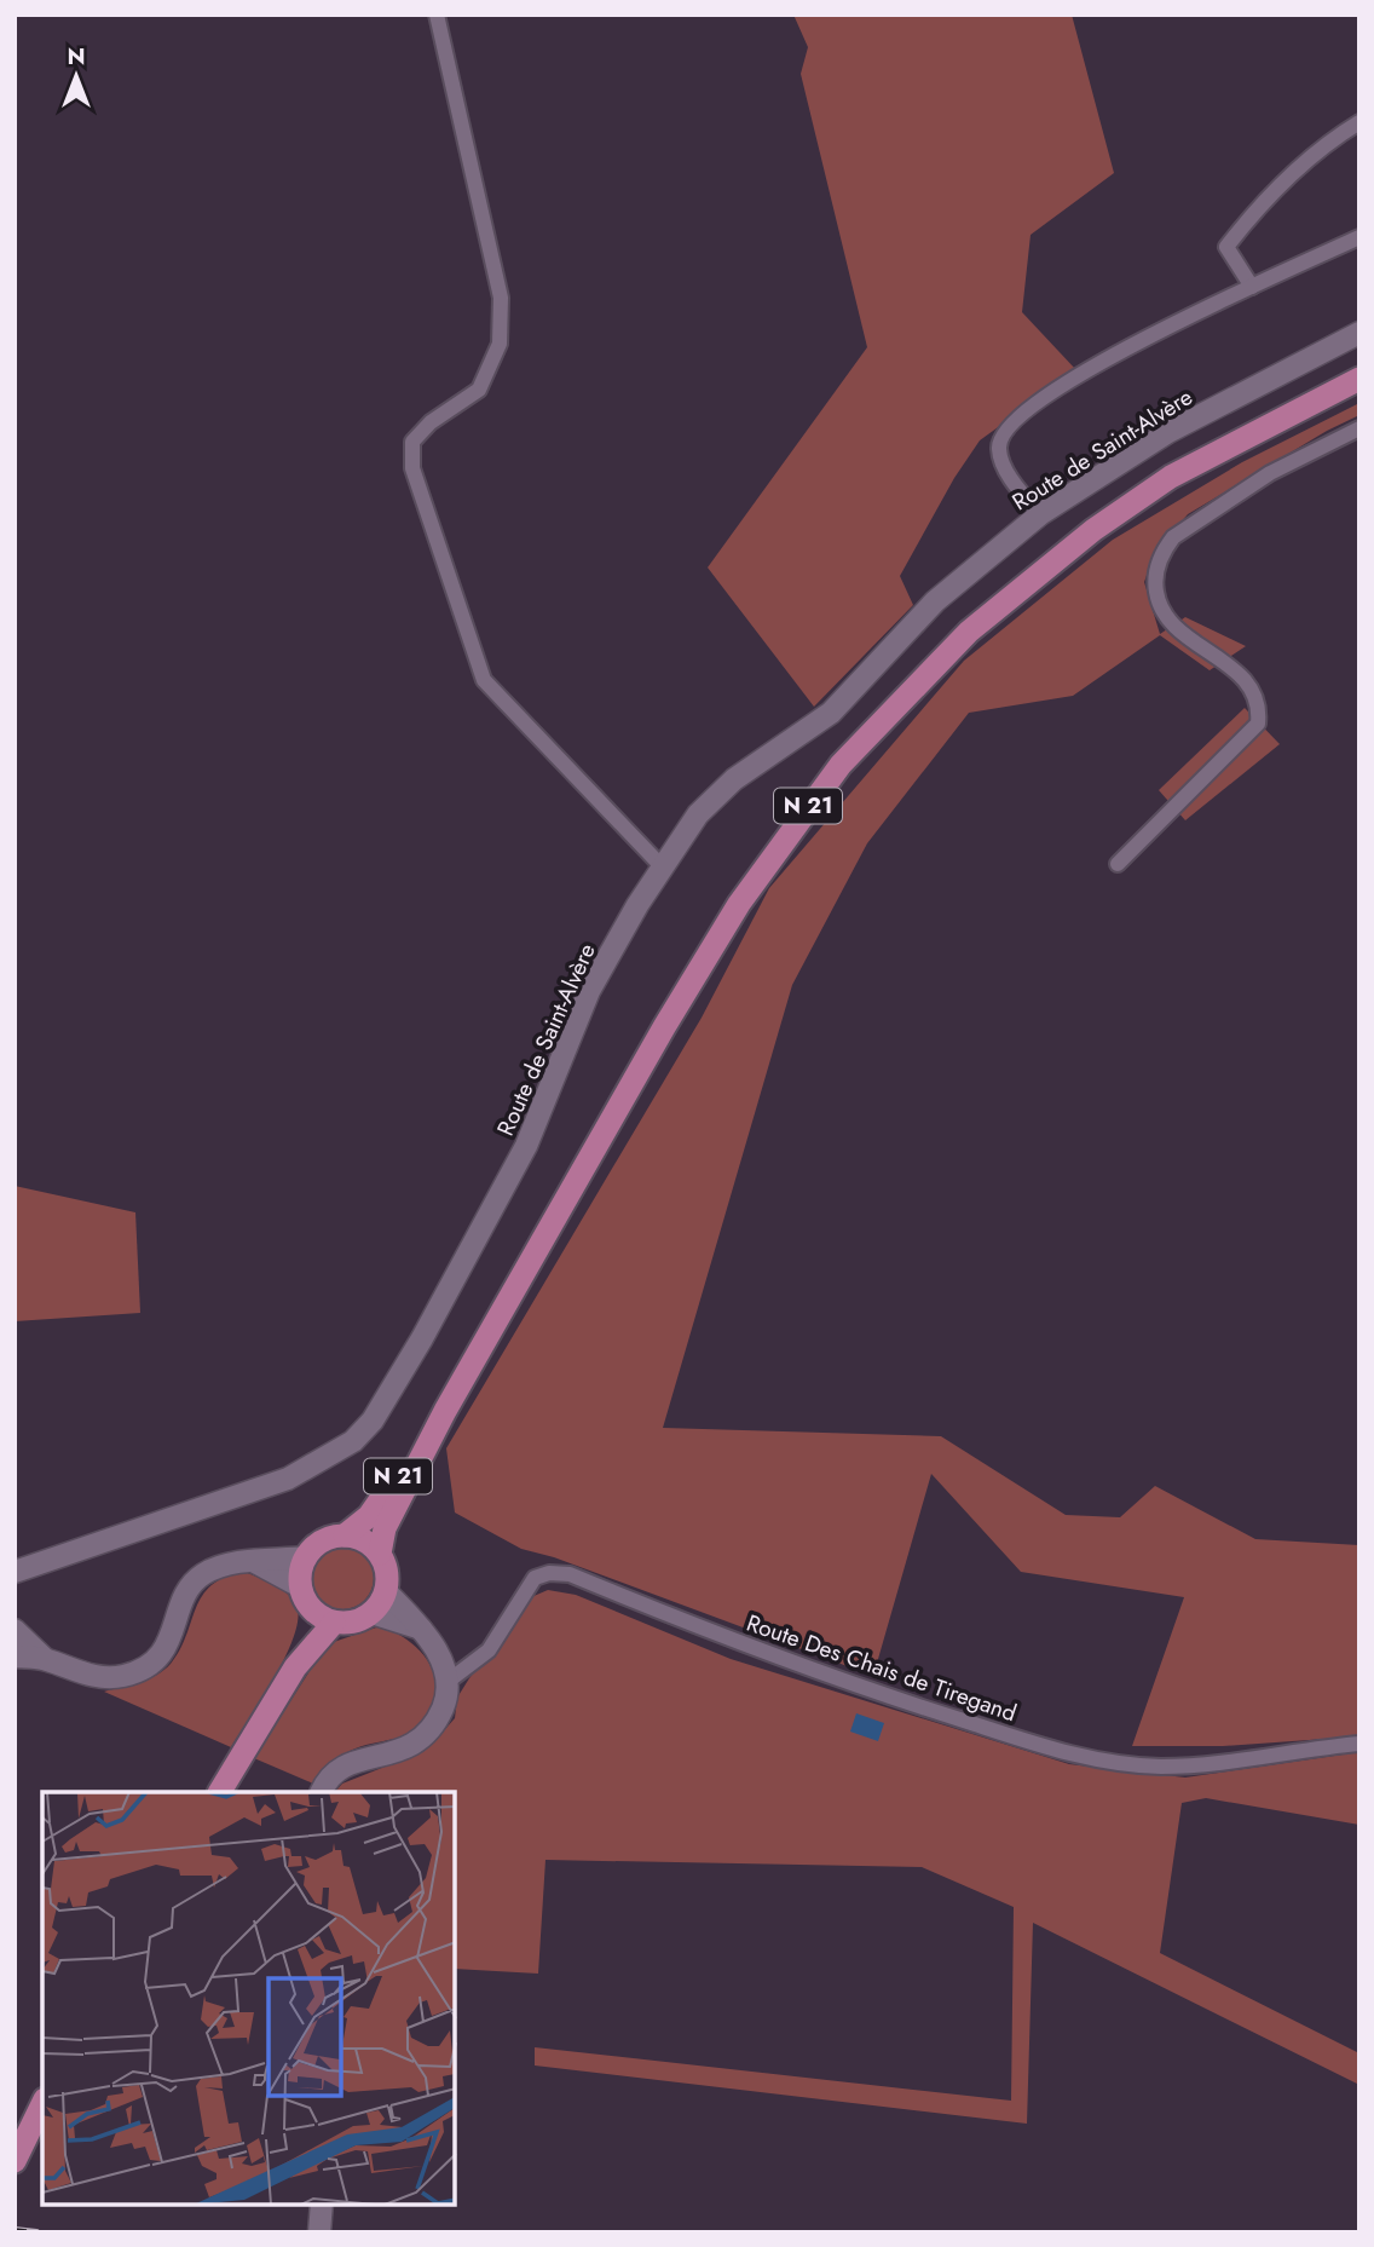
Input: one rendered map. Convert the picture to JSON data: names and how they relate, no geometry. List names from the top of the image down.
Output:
{
  "streets": {
    "main road": ["Route de Saint-Alvère", "N 21"],
    "street": ["Route Des Chais de Tiregand"]
  },
  "north": "top"
}
